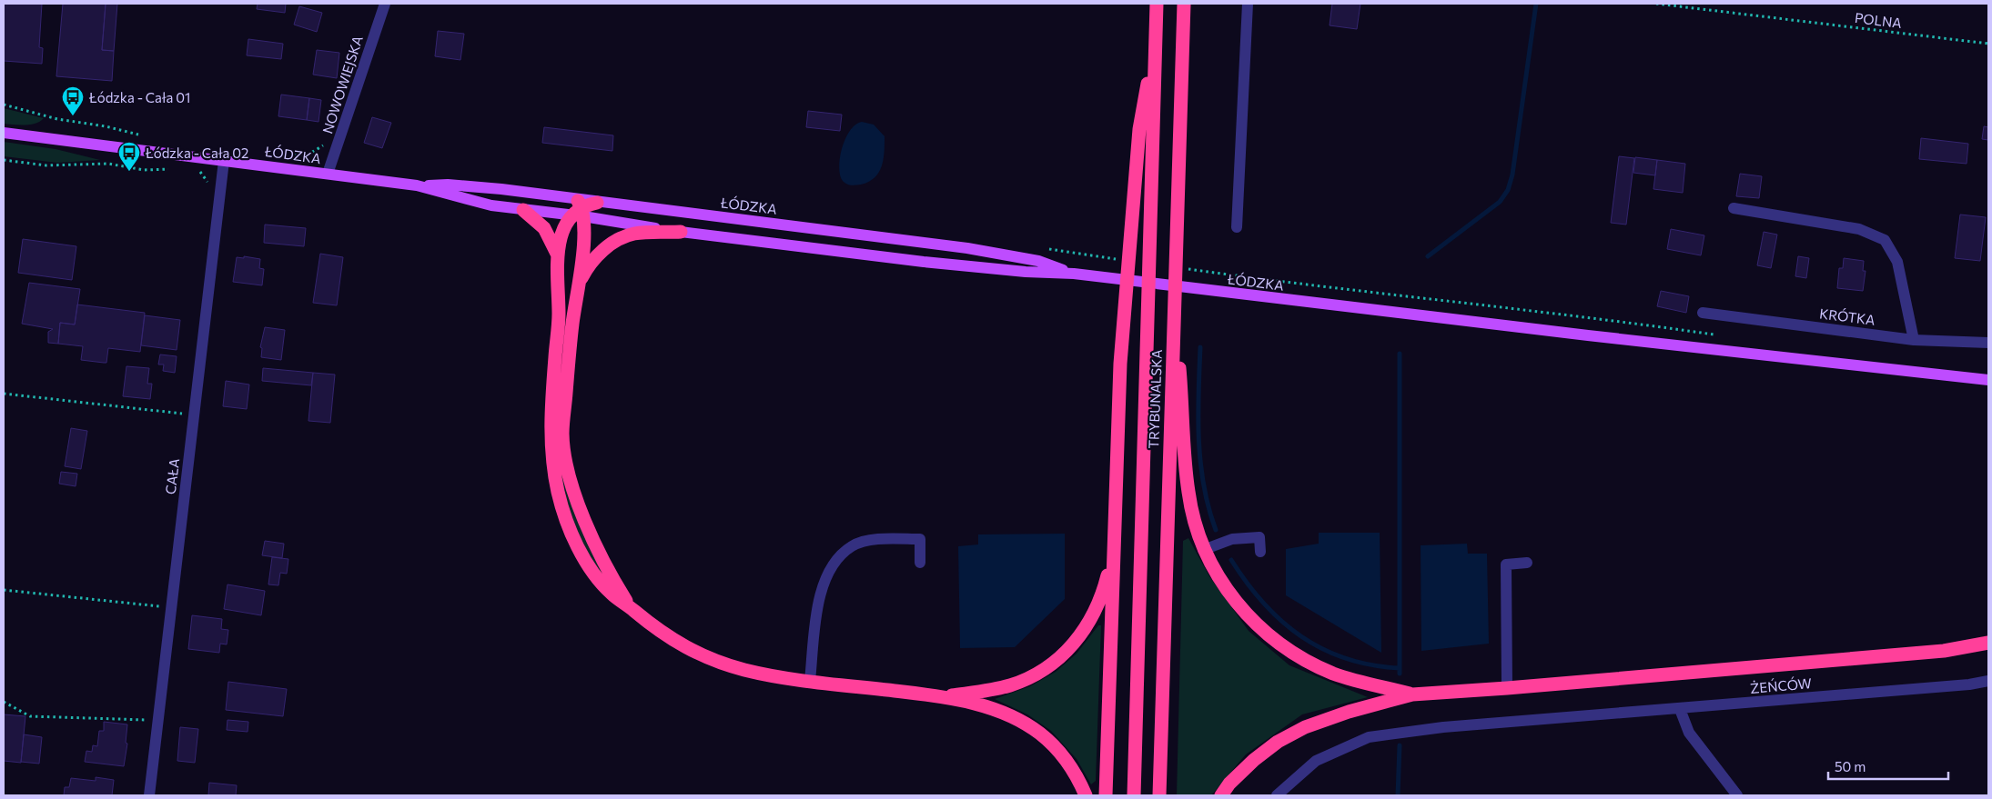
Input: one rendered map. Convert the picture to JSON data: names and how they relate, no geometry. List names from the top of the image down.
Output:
{
  "streets": {
    "highway": ["TRYBUNALSKA"],
    "main road": ["ŁÓDZKA"],
    "street": [
      "NOWOWIEJSKA",
      "KRÓTKA",
      "CAŁA",
      "ŻEŃCÓW"
    ],
    "path": ["POLNA"]
  },
  "crossings": [
    ["NOWOWIEJSKA", "ŁÓDZKA"],
    ["ŁÓDZKA", "CAŁA"]
  ],
  "places": {
    "bus stop": ["Łódzka - Cała 01", "Łódzka - Cała 02"]
  },
  "scale_bar": "50 m"
}
